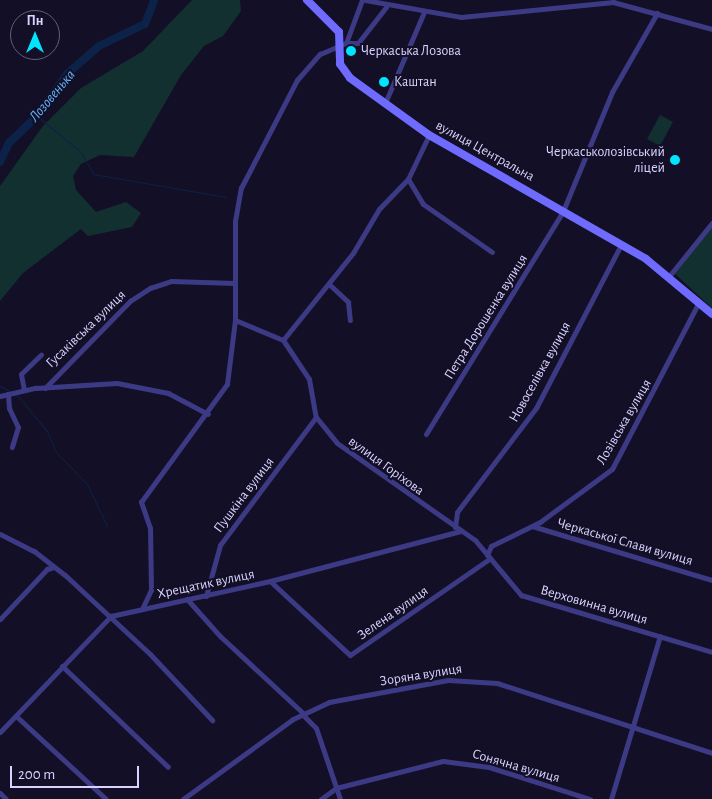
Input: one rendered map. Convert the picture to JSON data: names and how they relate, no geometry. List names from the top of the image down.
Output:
{
  "streets": {
    "street": [
      "вулиця Центральна",
      "Петра Дорошенка вулиця",
      "Гусаківська вулиця",
      "Новоселівка вулиця",
      "Лозівська вулиця",
      "вулиця Горіхова",
      "Пушкіна вулиця",
      "Черкаської Слави вулиця",
      "Хрещатик вулиця",
      "Верховинна вулиця",
      "Зелена вулиця",
      "Зоряна вулиця",
      "Сонячна вулиця"
    ]
  },
  "crossings": [
    ["вулиця Центральна", "Петра Дорошенка вулиця"],
    ["вулиця Центральна", "Новоселівка вулиця"],
    ["вулиця Центральна", "Лозівська вулиця"],
    ["Новоселівка вулиця", "вулиця Горіхова"],
    ["Лозівська вулиця", "вулиця Горіхова"],
    ["Лозівська вулиця", "Черкаської Слави вулиця"],
    ["Лозівська вулиця", "Верховинна вулиця"],
    ["Лозівська вулиця", "Зелена вулиця"],
    ["вулиця Горіхова", "Пушкіна вулиця"],
    ["вулиця Горіхова", "Хрещатик вулиця"],
    ["вулиця Горіхова", "Верховинна вулиця"],
    ["вулиця Горіхова", "Зелена вулиця"],
    ["Пушкіна вулиця", "Хрещатик вулиця"],
    ["Хрещатик вулиця", "Зелена вулиця"],
    ["Верховинна вулиця", "Зелена вулиця"]
  ],
  "water": ["Лозовенька"],
  "places": ["Черкаська Лозова", "Каштан", "Черкаськолозівський ліцей"],
  "scale_bar": "200 m",
  "north": "top"
}
